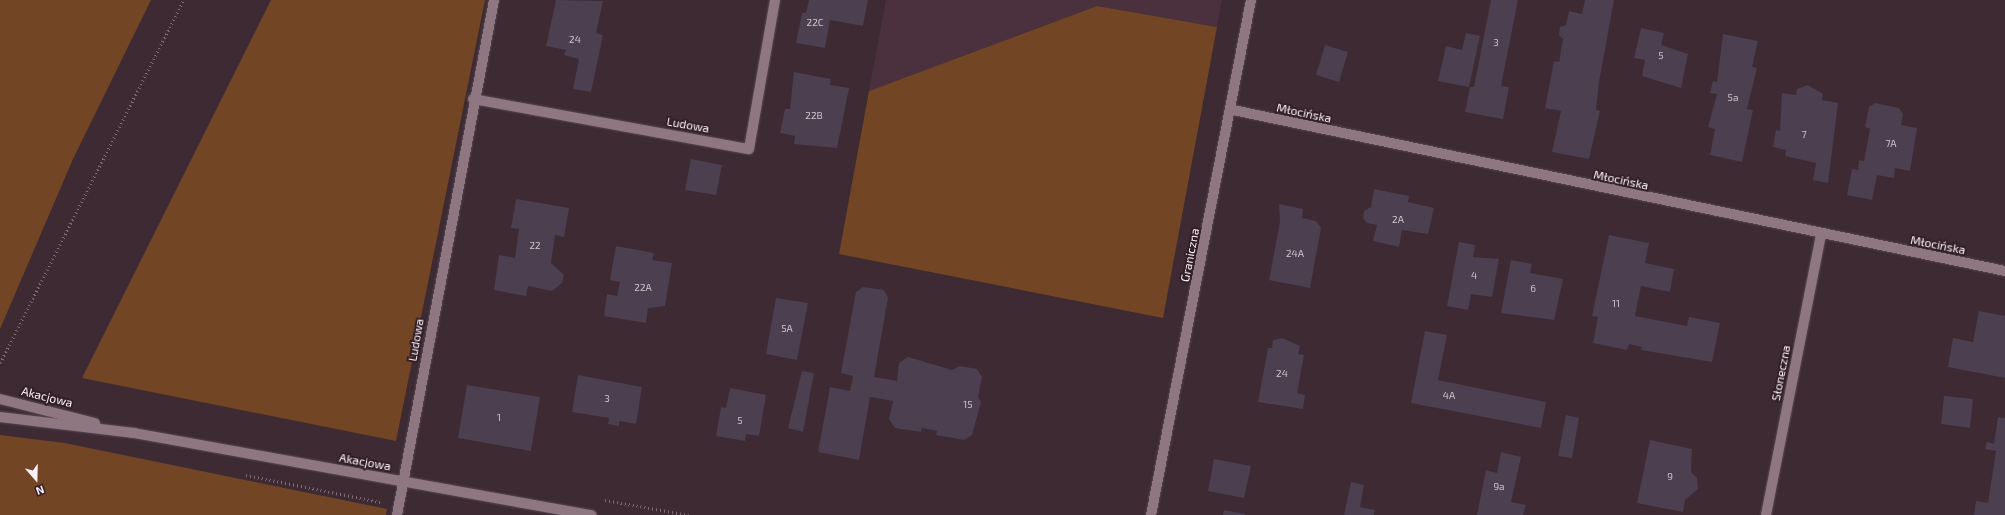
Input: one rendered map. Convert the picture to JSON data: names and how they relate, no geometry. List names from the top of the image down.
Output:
{
  "streets": {
    "street": [
      "Młocińska",
      "Ludowa",
      "Graniczna",
      "Słoneczna",
      "Akacjowa"
    ]
  },
  "crossings": [
    ["Młocińska", "Graniczna"],
    ["Młocińska", "Słoneczna"],
    ["Ludowa", "Akacjowa"]
  ],
  "house_numbers": [
    "22C",
    "24",
    "3",
    "5",
    "5a",
    "22B",
    "7",
    "7A",
    "2A",
    "22",
    "24A",
    "4",
    "22A",
    "6",
    "11",
    "5A",
    "24",
    "4A",
    "3",
    "15",
    "1",
    "5",
    "9",
    "9a"
  ],
  "north": "bottom"
}
